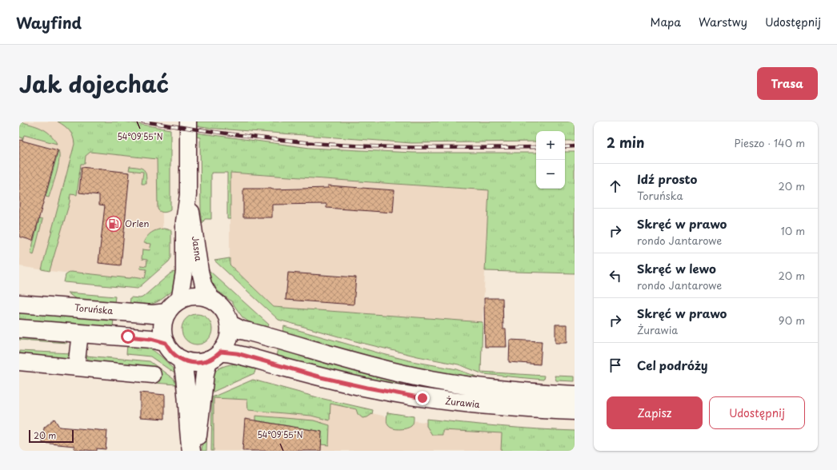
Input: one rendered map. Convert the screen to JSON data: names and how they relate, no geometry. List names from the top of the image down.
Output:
{
  "streets": {
    "main road": ["Toruńska", "Żurawia"],
    "street": ["Jasna"]
  },
  "crossings": [
    ["Jasna", "Toruńska"],
    ["Jasna", "Żurawia"],
    ["Toruńska", "Żurawia"]
  ],
  "places": {
    "fuel station": ["Orlen"]
  },
  "scale_bar": "20 m",
  "page": {
    "header": "Wayfind",
    "nav": ["Mapa", "Warstwy", "Udostępnij"],
    "title": "Jak dojechać",
    "buttons": [
      "Trasa",
      ["Zapisz", "Udostępnij"]
    ],
    "heading": ["2 min", "Pieszo · 140 m"],
    "map_buttons": ["+", "−"],
    "list": [
      ["Idź prosto", "Toruńska", "20 m"],
      ["Skręć w prawo", "rondo Jantarowe", "10 m"],
      ["Skręć w lewo", "rondo Jantarowe", "20 m"],
      ["Skręć w prawo", "Żurawia", "90 m"],
      "Cel podróży"
    ],
    "scale": "20 m"
  },
  "coordinates": ["54°09'55\"N"]
}
